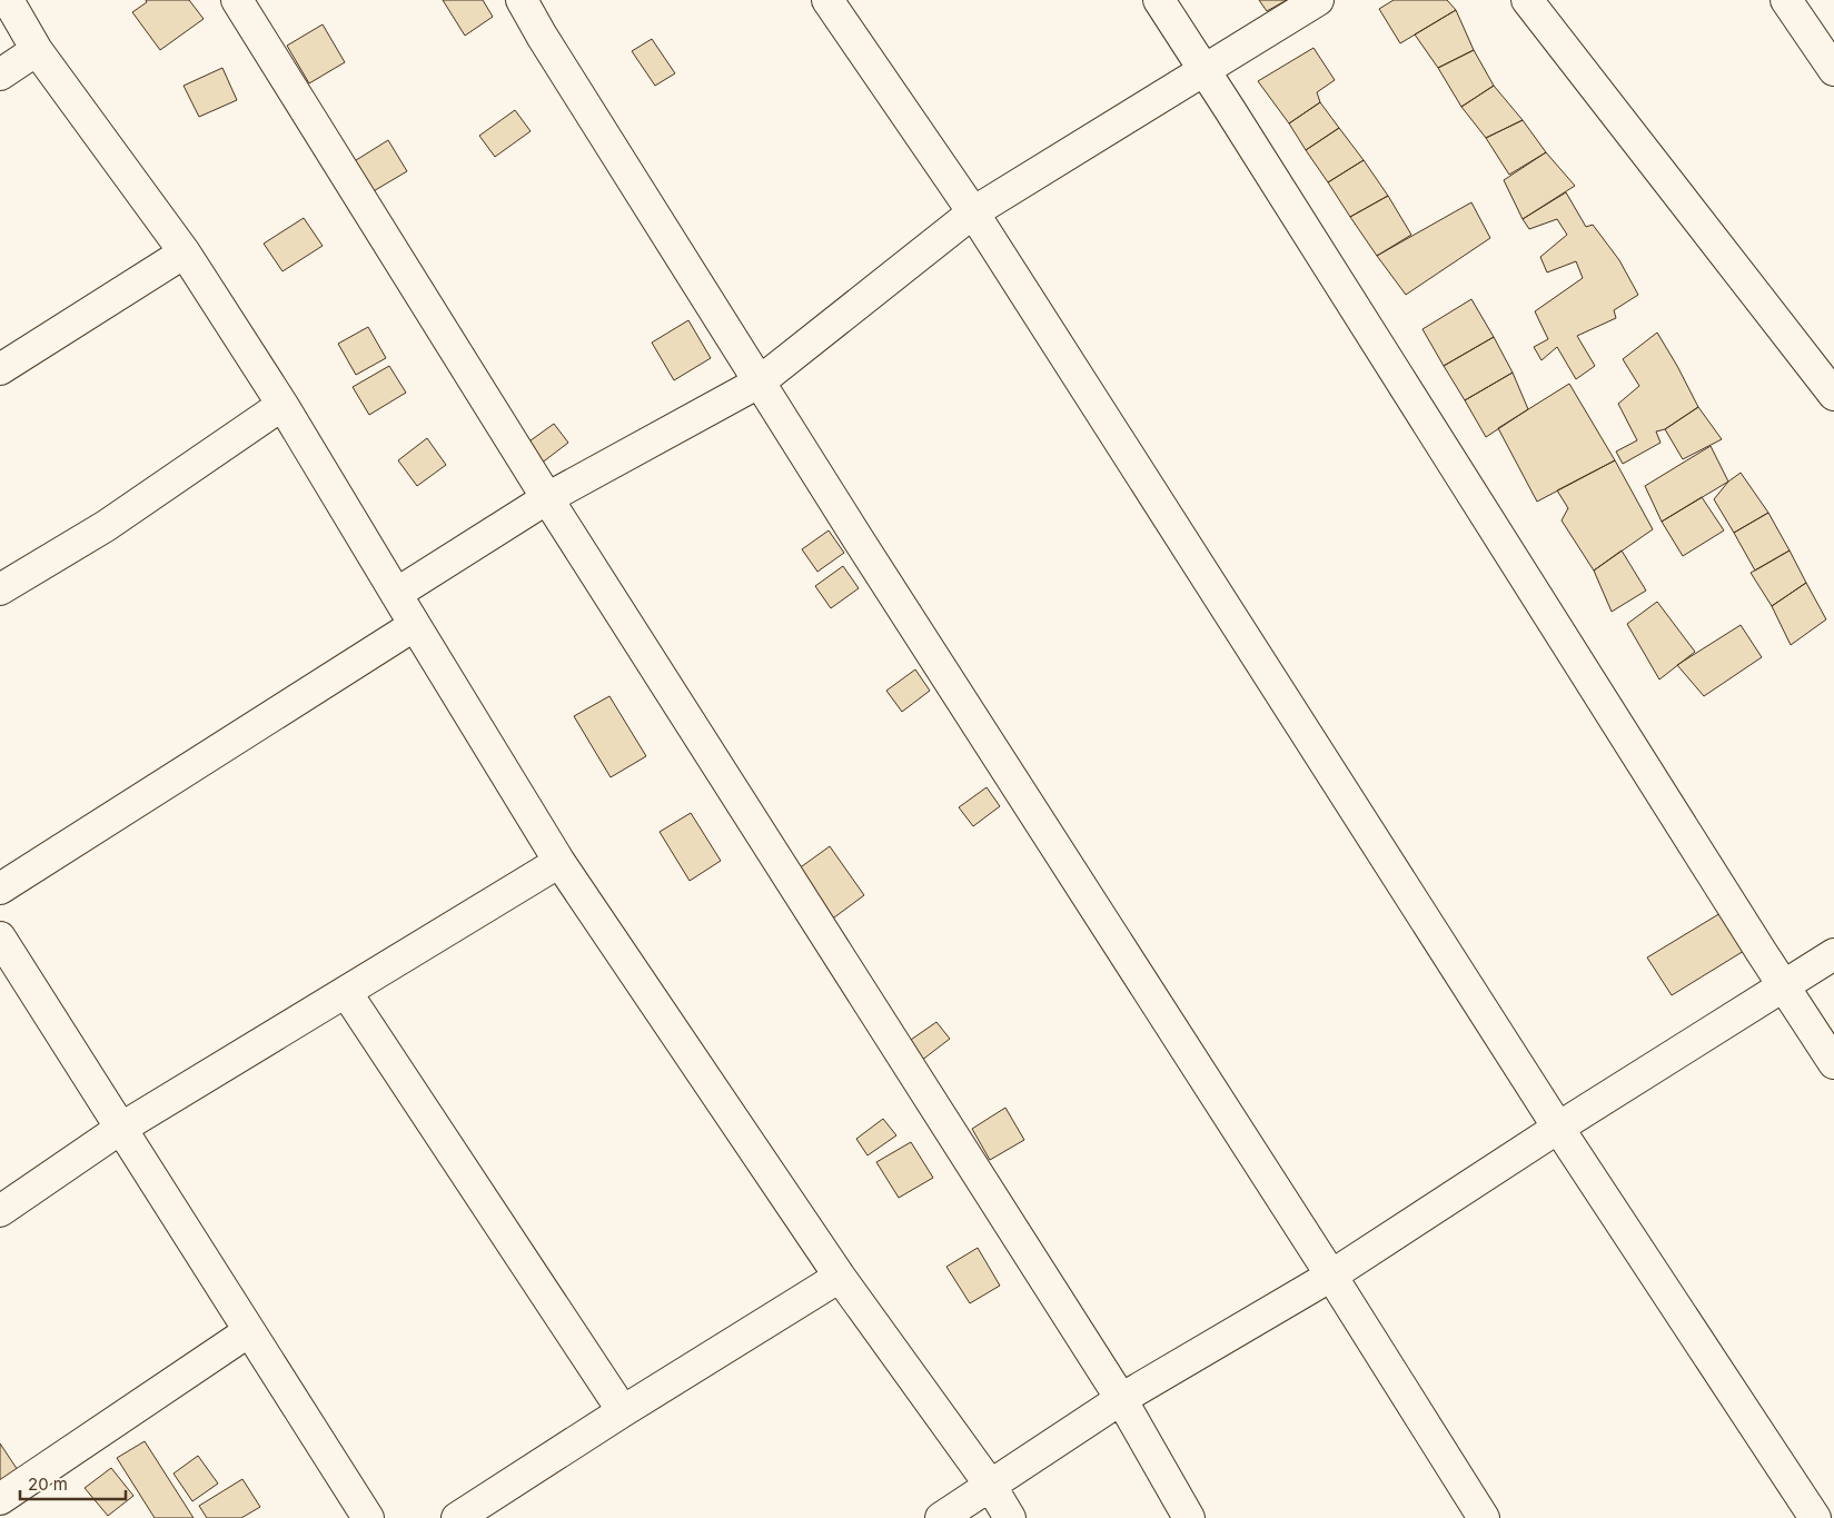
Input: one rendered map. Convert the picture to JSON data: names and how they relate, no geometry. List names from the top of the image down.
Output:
{
  "scale_bar": "20 m"
}
